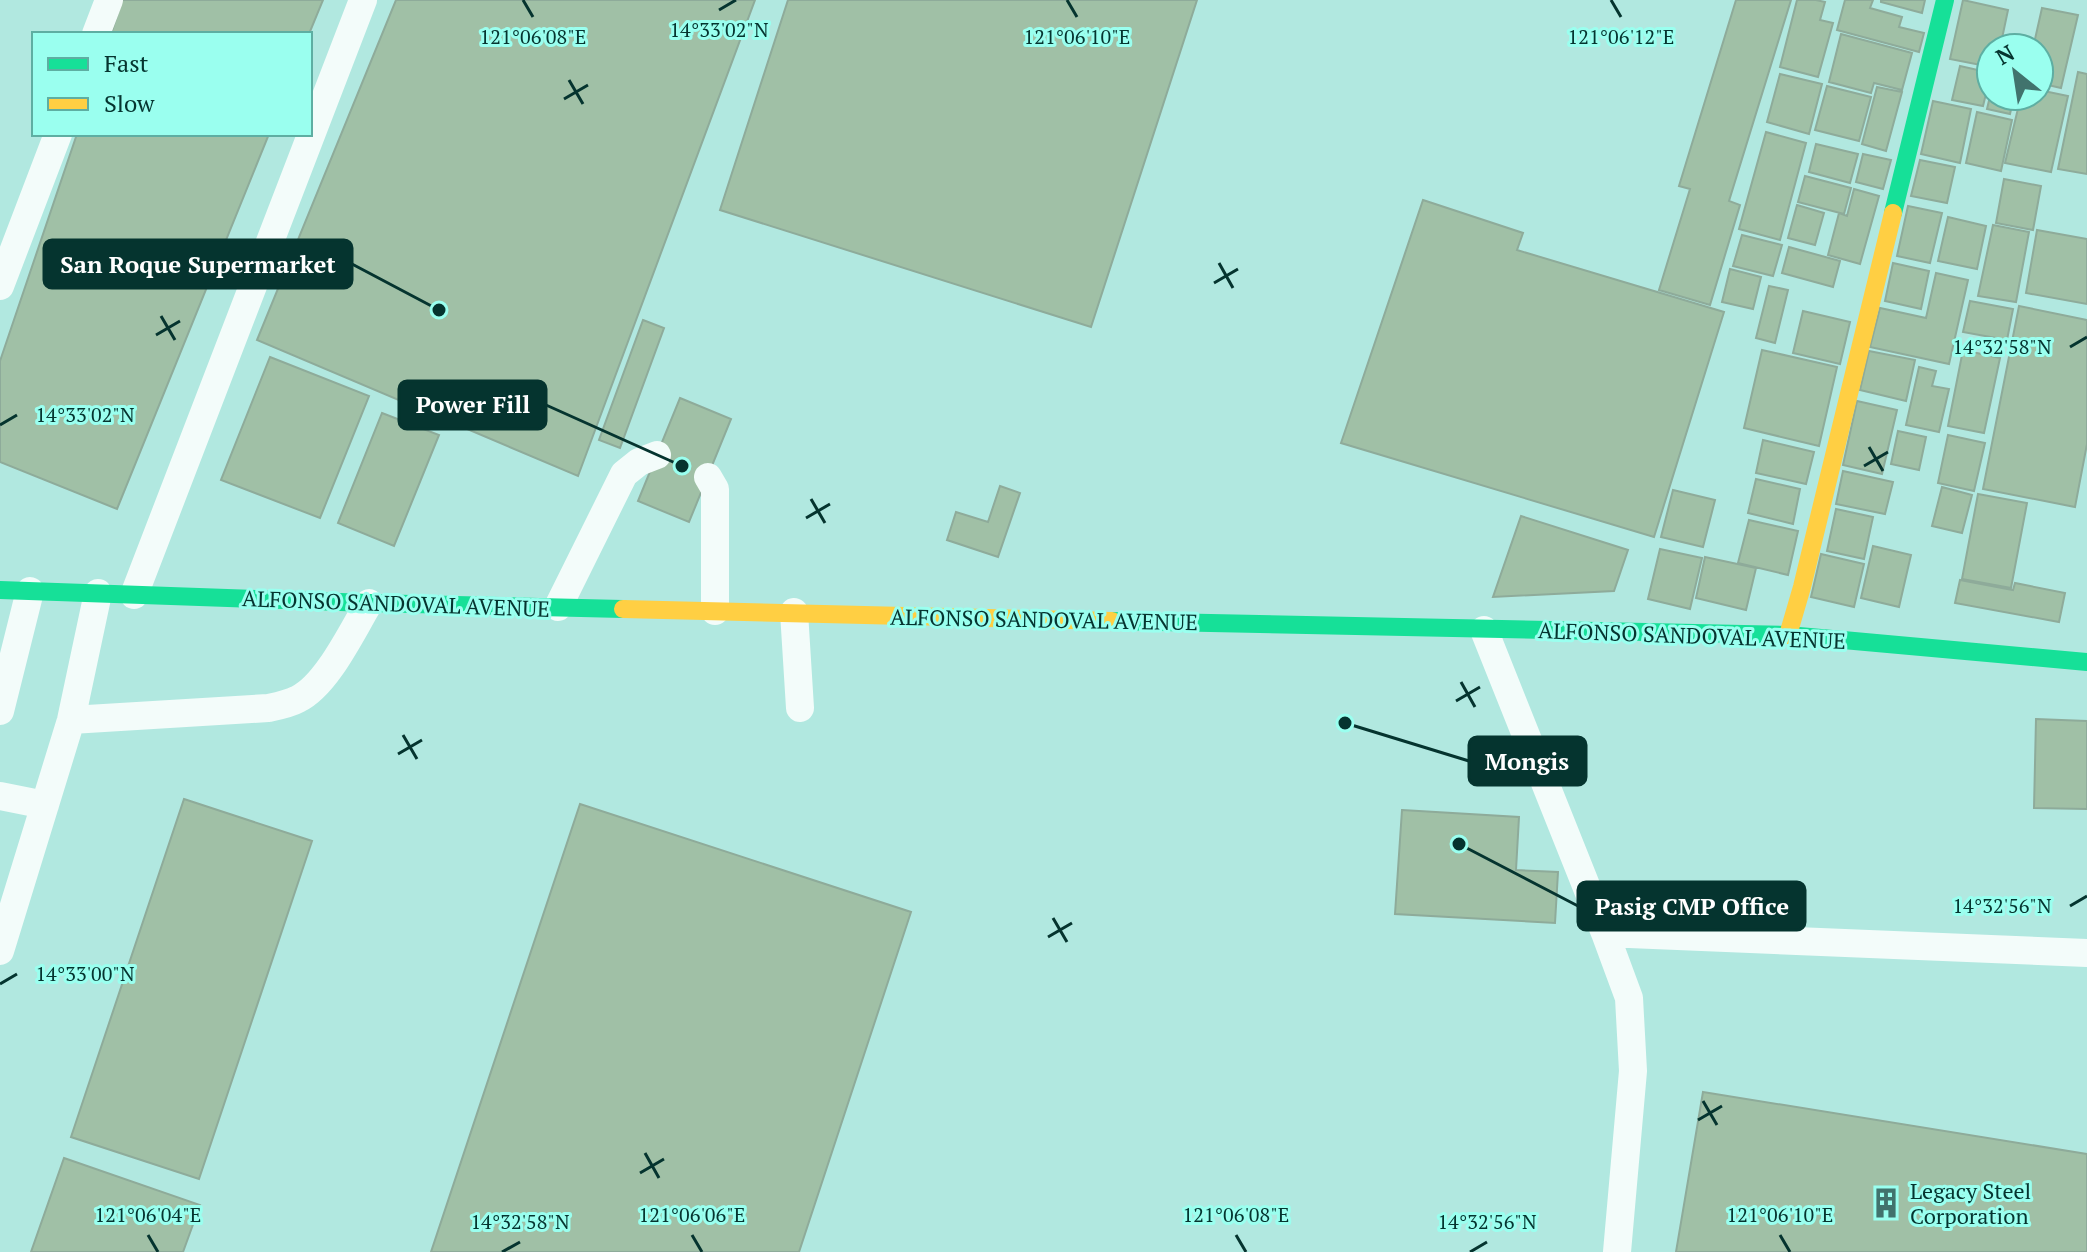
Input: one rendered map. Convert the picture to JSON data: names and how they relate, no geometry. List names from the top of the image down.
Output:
{
  "streets": {
    "main road": ["ALFONSO SANDOVAL AVENUE"]
  },
  "places": {
    "other": [
      "San Roque Supermarket",
      "Power Fill",
      "Mongis",
      "Pasig CMP Office"
    ],
    "building": ["Legacy Steel Corporation"]
  },
  "legend": ["Fast", "Slow"],
  "north": "top left",
  "coordinates": [
    "14°33'02\"N",
    "121°06'10\"E",
    "121°06'12\"E",
    "121°06'08\"E",
    "14°32'58\"N",
    "14°32'56\"N",
    "14°33'00\"N",
    "121°06'04\"E",
    "121°06'06\"E"
  ]
}
